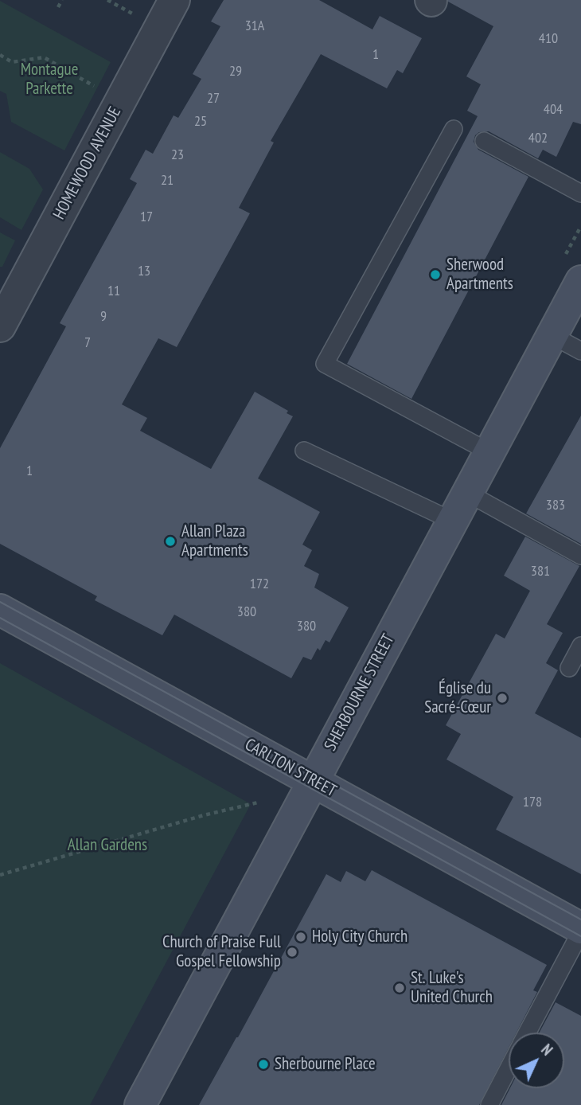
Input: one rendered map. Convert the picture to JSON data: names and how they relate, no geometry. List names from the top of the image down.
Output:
{
  "streets": {
    "street": ["HOMEWOOD AVENUE", "SHERBOURNE STREET", "CARLTON STREET"]
  },
  "crossings": [
    ["SHERBOURNE STREET", "CARLTON STREET"]
  ],
  "parks": ["Montague Parkette", "Allan Gardens"],
  "places": [
    "Sherwood Apartments",
    "Allan Plaza Apartments",
    "Église du Sacré-Cœur",
    "Holy City Church",
    "Church of Praise Full Gospel Fellowship",
    "St. Luke's United Church",
    "Sherbourne Place"
  ],
  "house_numbers": [
    "31A",
    "410",
    "1",
    "29",
    "27",
    "404",
    "25",
    "402",
    "23",
    "21",
    "17",
    "13",
    "11",
    "9",
    "7",
    "1",
    "383",
    "381",
    "172",
    "380",
    "380",
    "178"
  ],
  "north": "top right"
}
